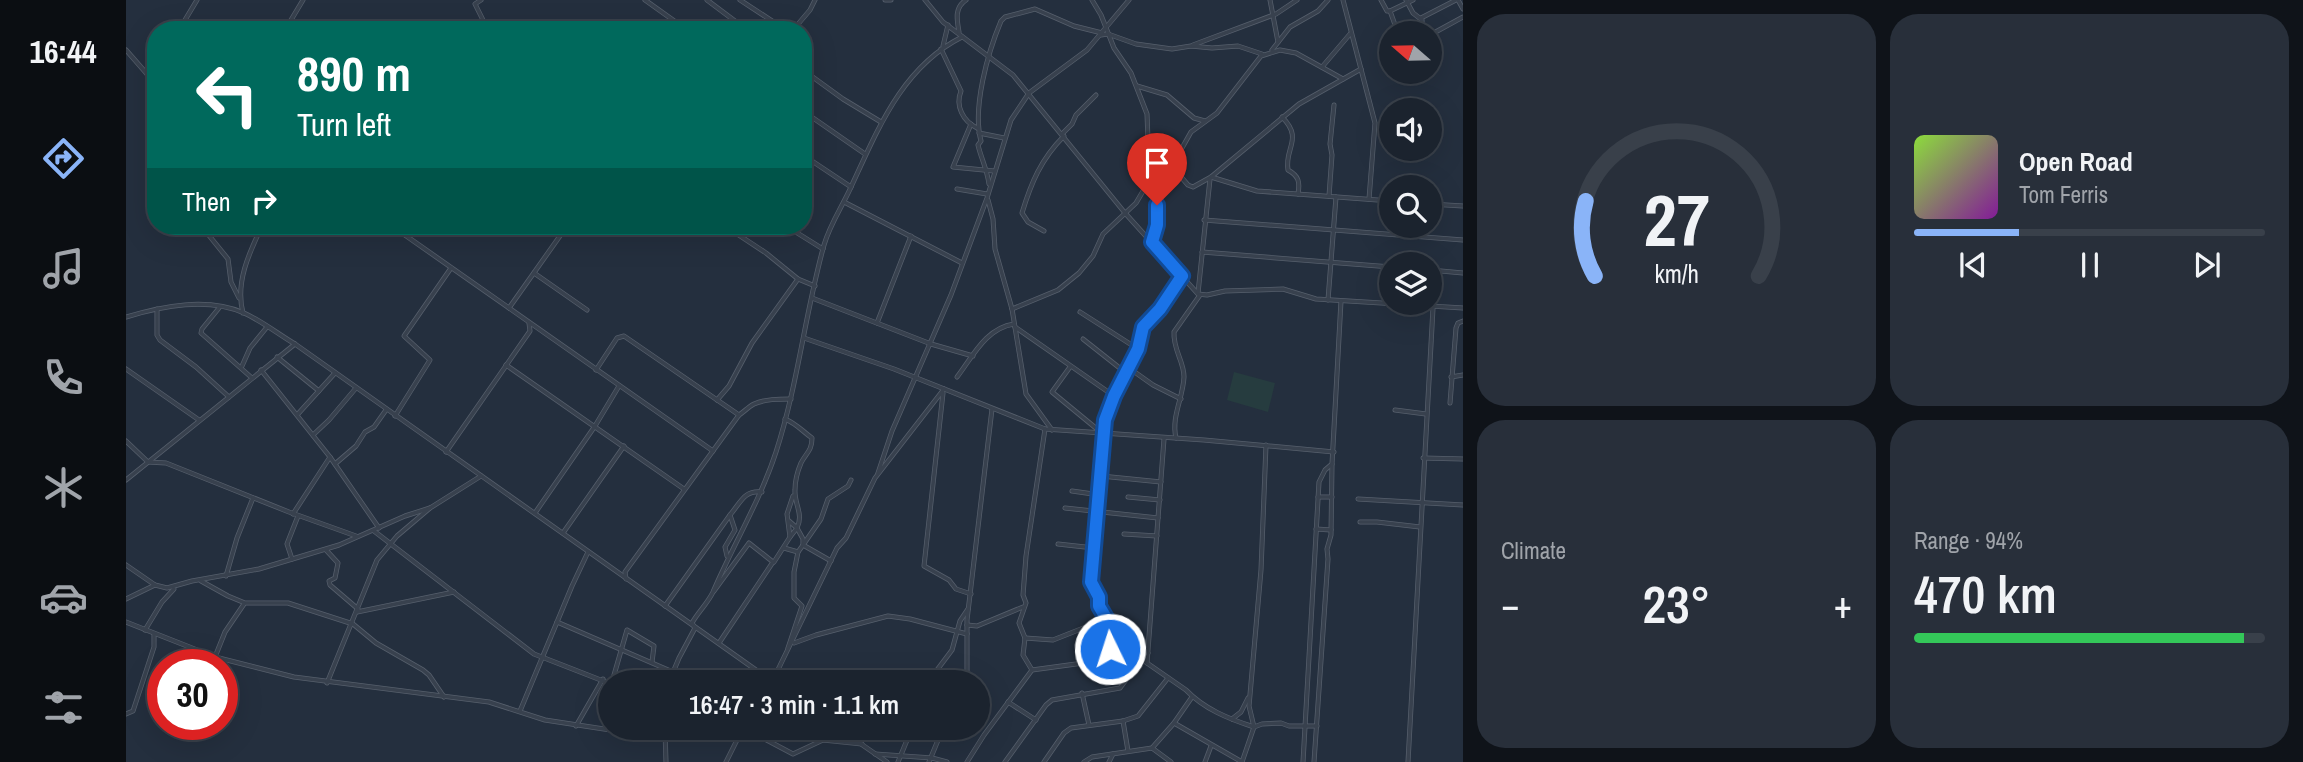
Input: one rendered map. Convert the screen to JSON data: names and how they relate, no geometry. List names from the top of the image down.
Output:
{
  "north": "left",
  "page": {
    "tabs": "16:44",
    "turn": ["890 m", "Turn left"],
    "song": ["Open Road", "Tom Ferris"],
    "then": "Then",
    "tile": [
      "Climate",
      ["Range · 94%", "470 km"]
    ],
    "heat": ["−", "23°", "+"],
    "limit": "30",
    "trip": "16:47 · 3 min · 1.1 km",
    "gauge": ["27", "km/h"]
  }
}
